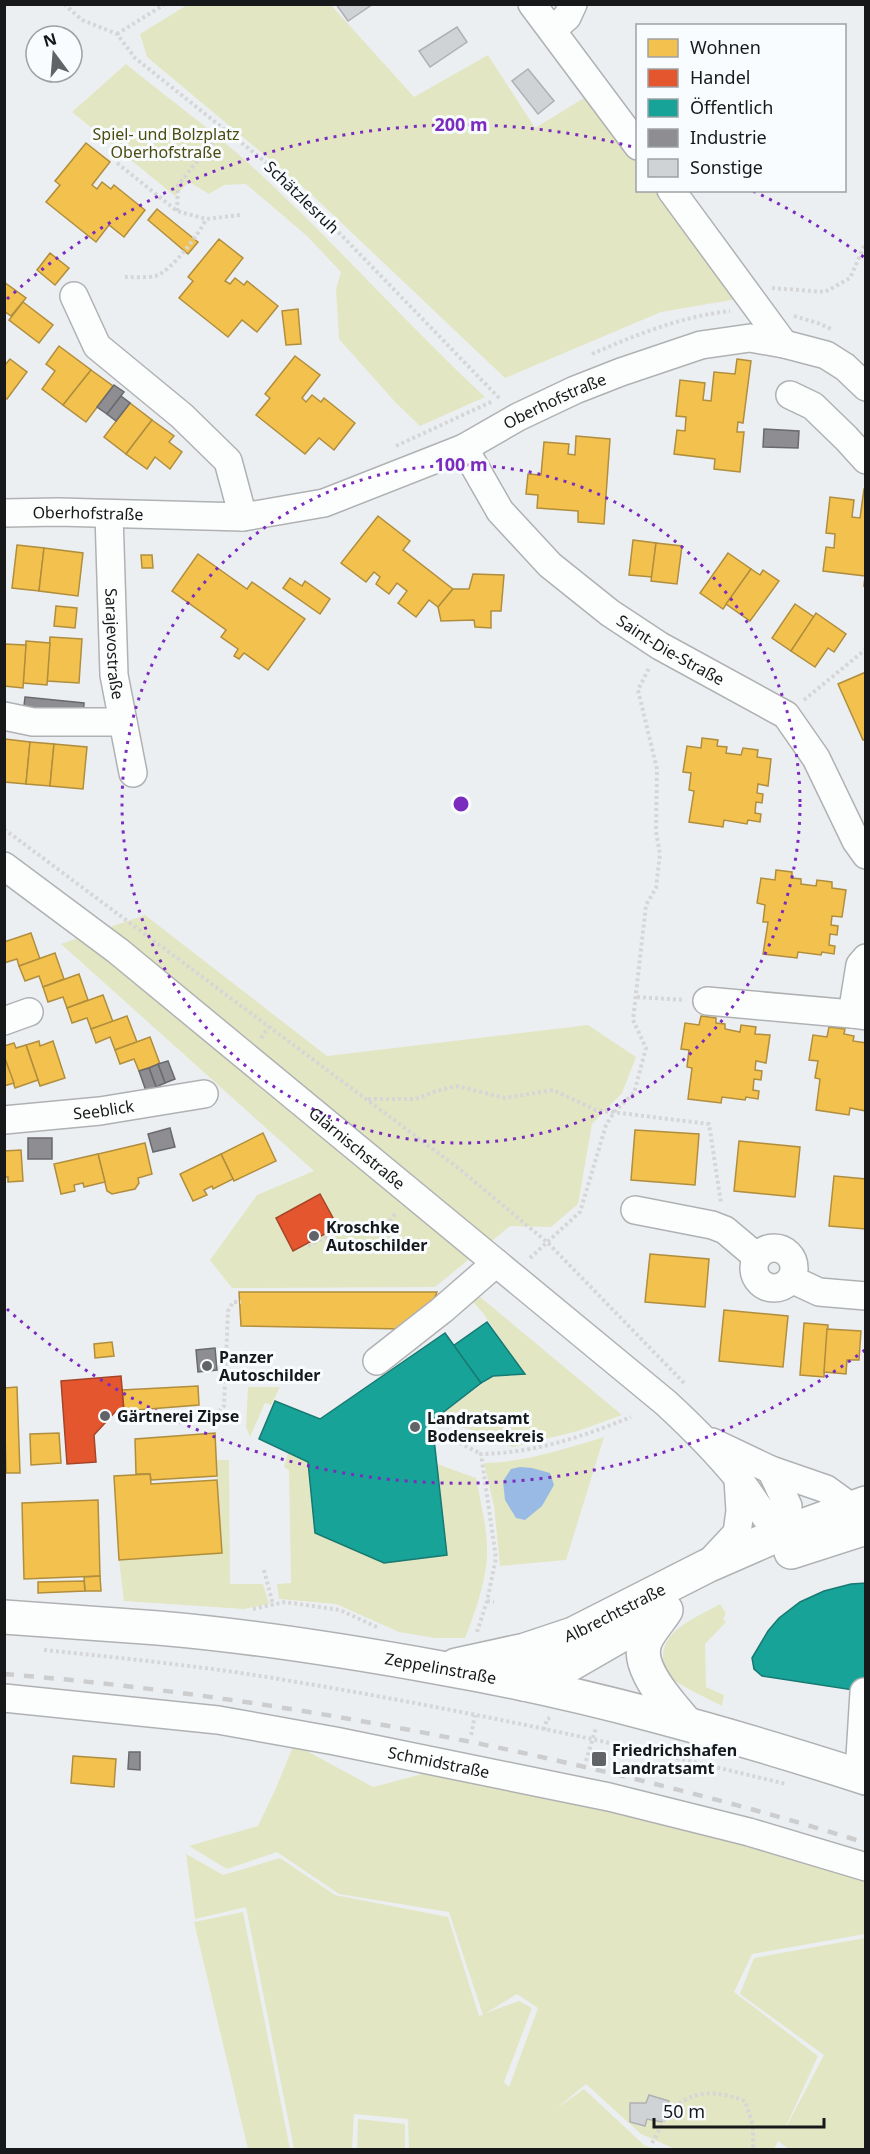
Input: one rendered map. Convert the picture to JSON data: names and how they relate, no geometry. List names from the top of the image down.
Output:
{
  "streets": {
    "main road": ["Albrechtstraße", "Zeppelinstraße"],
    "street": [
      "Oberhofstraße",
      "Sarajevostraße",
      "Saint-Die-Straße",
      "Seeblick",
      "Glärnischstraße",
      "Schmidstraße"
    ],
    "path": ["Schätzlesruh"]
  },
  "crossings": [
    ["Schätzlesruh", "Oberhofstraße"],
    ["Oberhofstraße", "Sarajevostraße"],
    ["Oberhofstraße", "Saint-Die-Straße"],
    ["Glärnischstraße", "Albrechtstraße"],
    ["Albrechtstraße", "Zeppelinstraße"]
  ],
  "parks": ["Spiel- und Bolzplatz Oberhofstraße"],
  "places": {
    "other": [
      "Kroschke Autoschilder",
      "Panzer Autoschilder",
      "Gärtnerei Zipse",
      "Landratsamt Bodenseekreis"
    ],
    "transit": ["Friedrichshafen Landratsamt"]
  },
  "legend": [
    "Wohnen",
    "Handel",
    "Öffentlich",
    "Industrie",
    "Sonstige"
  ],
  "scale_bar": "50 m",
  "north": "top",
  "rings": ["200 m", "100 m"]
}
